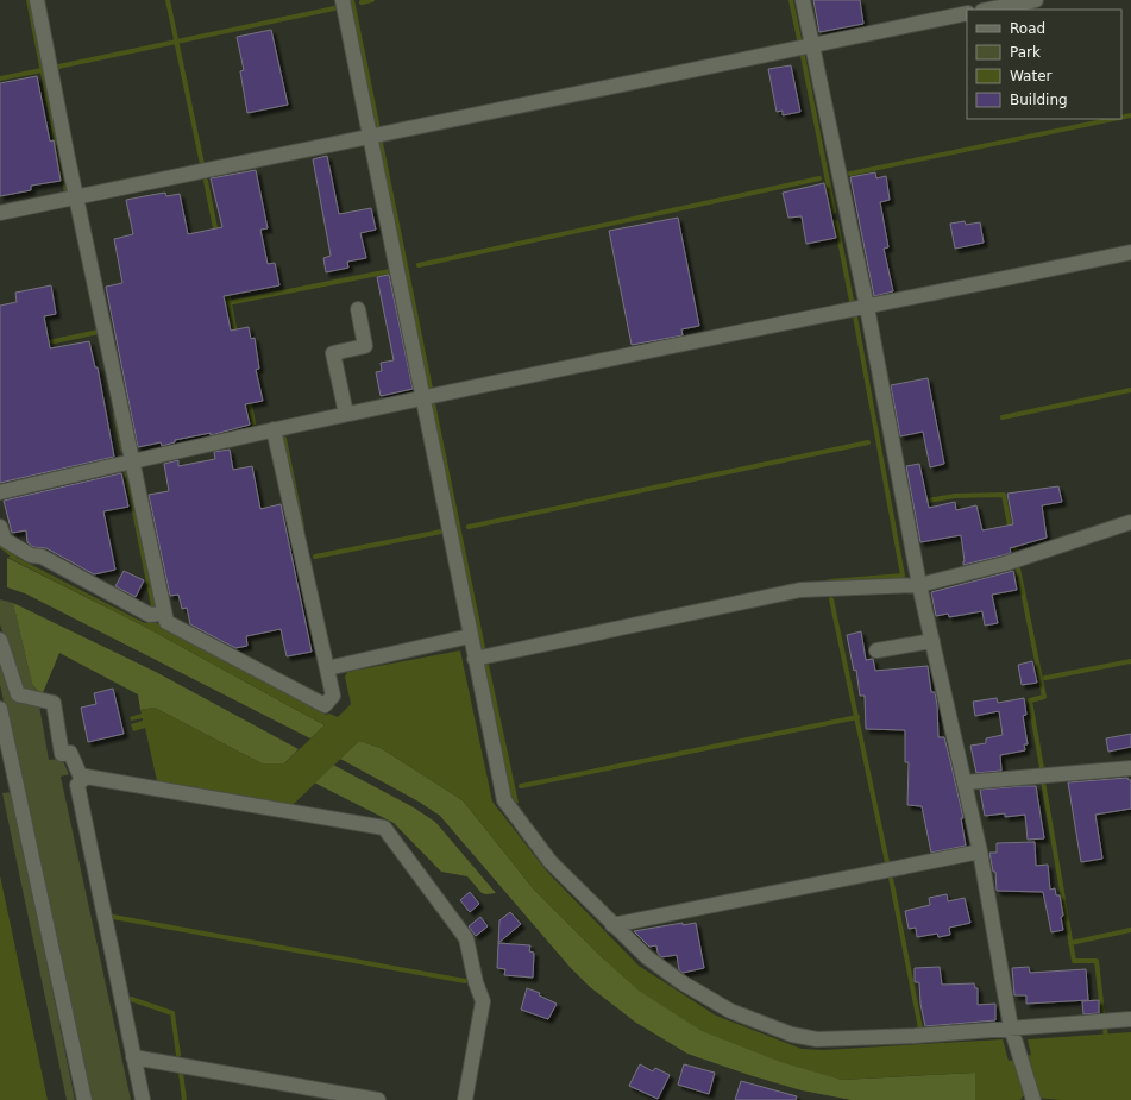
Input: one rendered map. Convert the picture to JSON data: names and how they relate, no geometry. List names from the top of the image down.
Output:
{
  "legend": [
    "Road",
    "Park",
    "Water",
    "Building"
  ]
}
